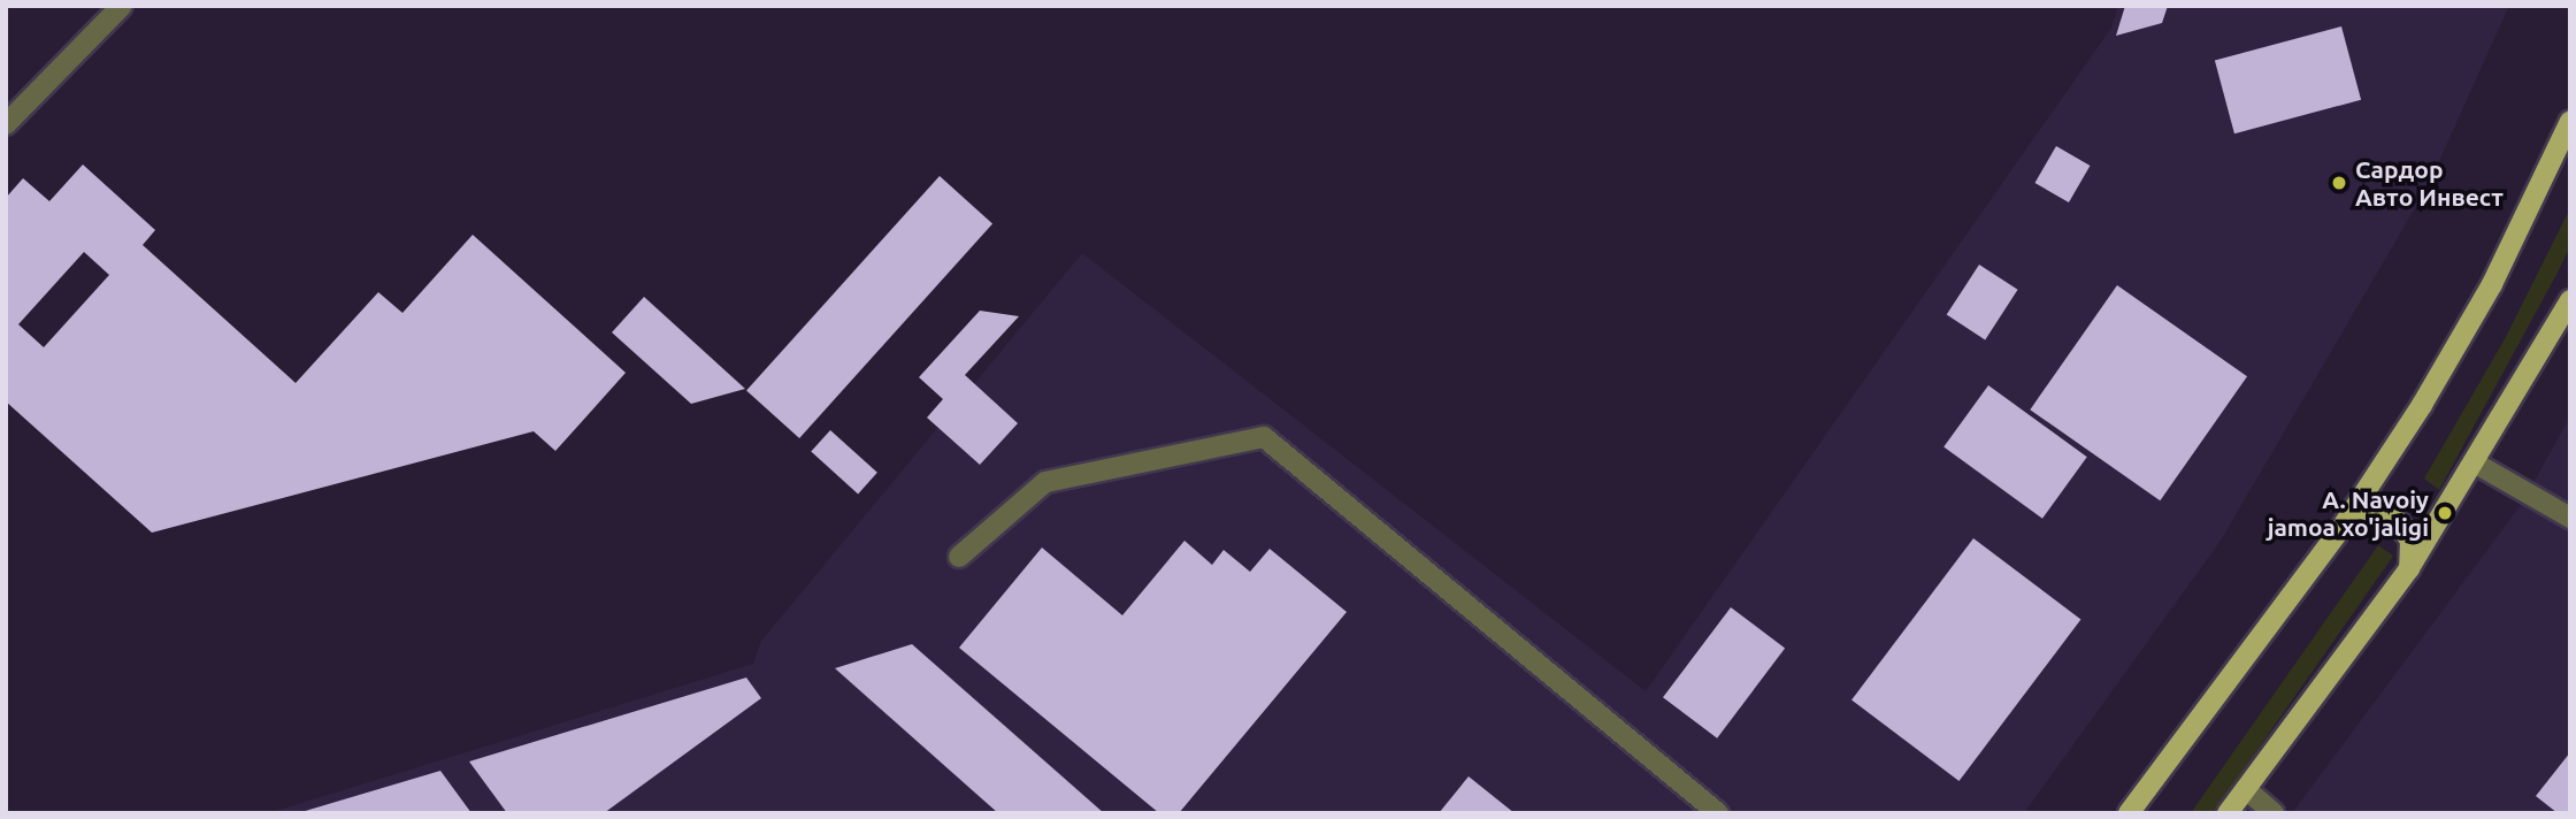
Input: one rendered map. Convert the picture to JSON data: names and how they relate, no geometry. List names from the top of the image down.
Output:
{
  "places": ["Сардор Авто Инвест", "A. Navoiy jamoa xo'jaligi"]
}
